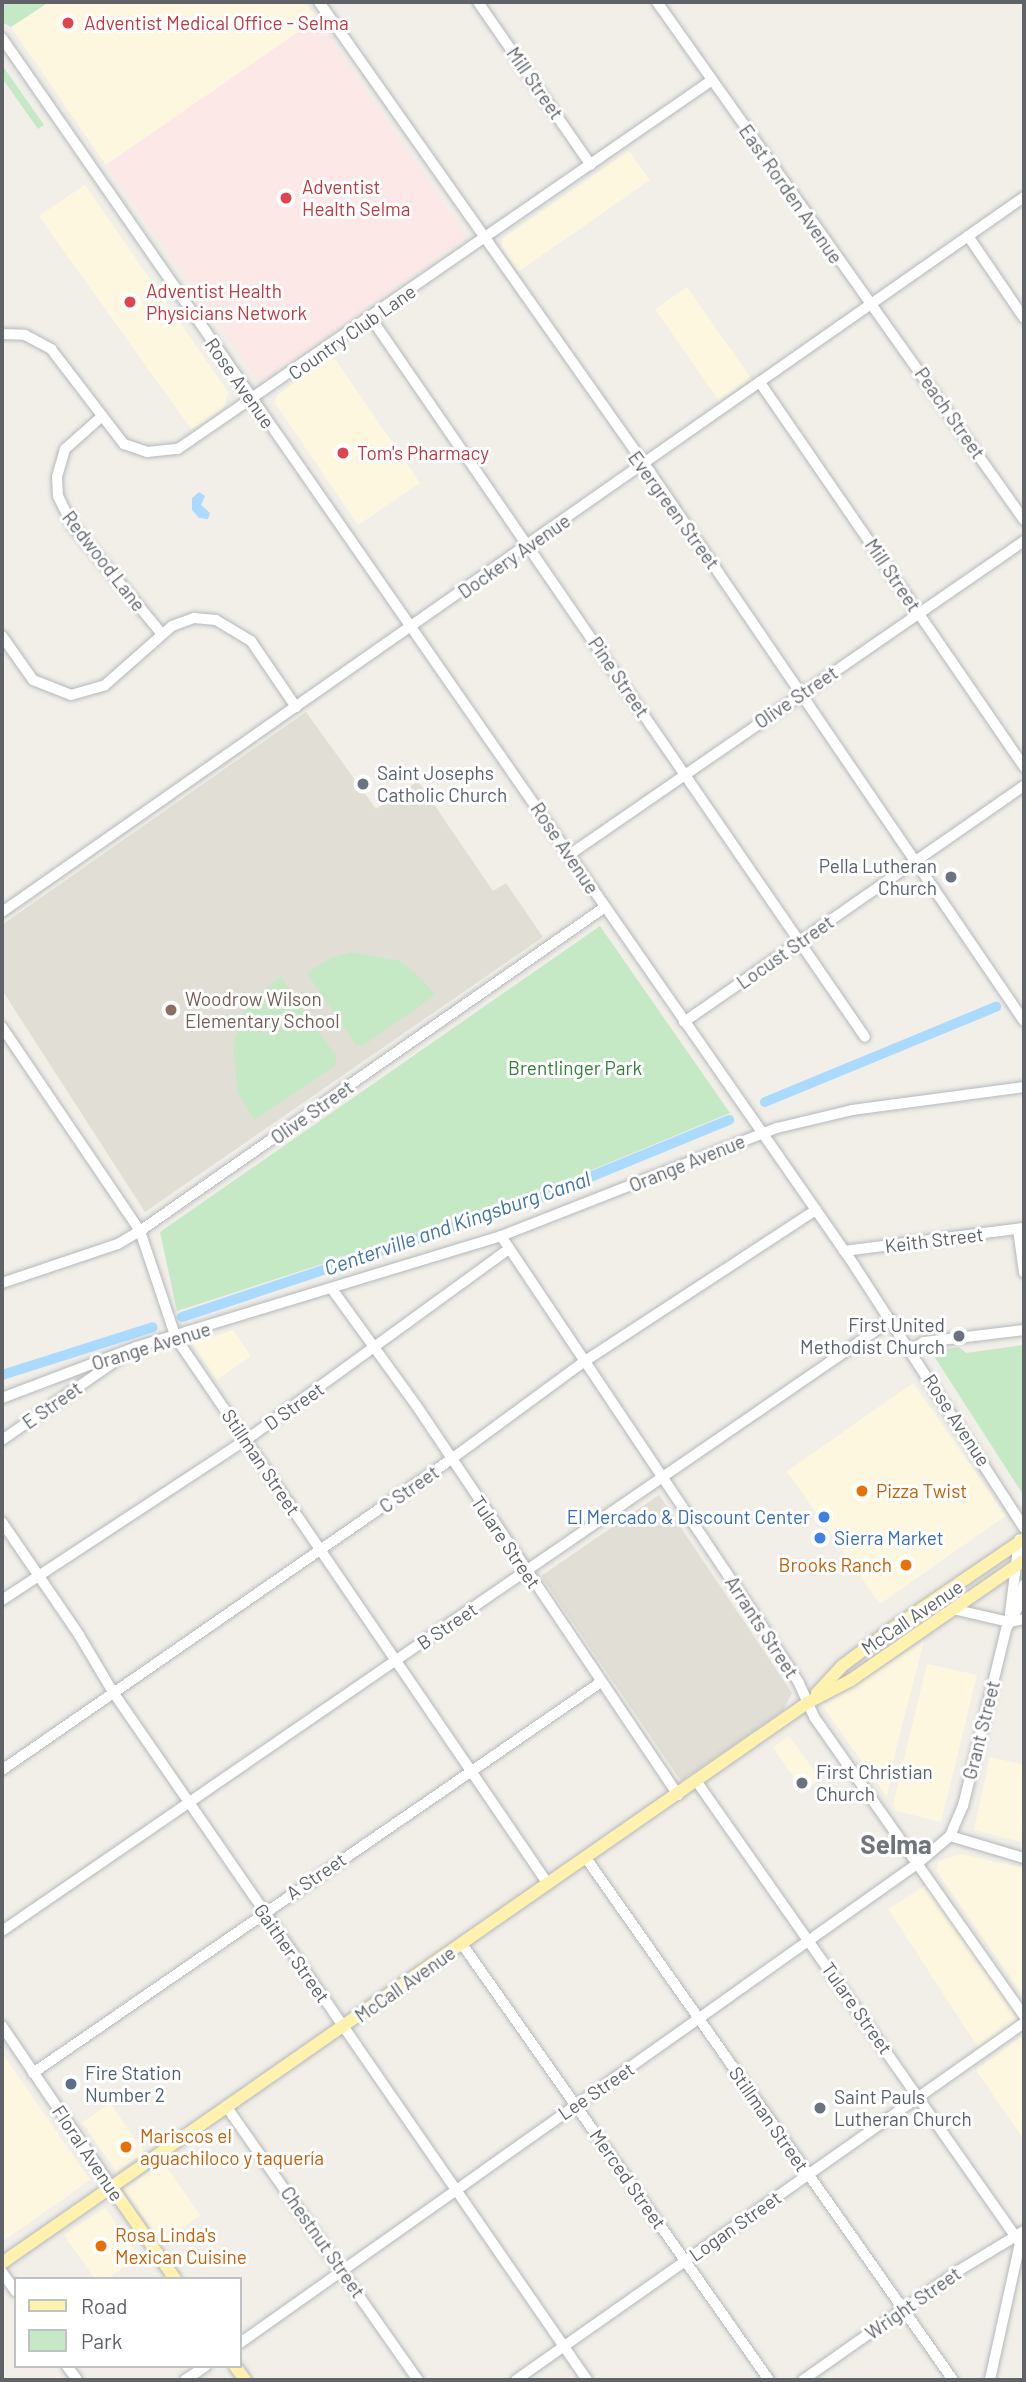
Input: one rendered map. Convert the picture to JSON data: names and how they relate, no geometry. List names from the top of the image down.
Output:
{
  "streets": {
    "main road": ["McCall Avenue", "Floral Avenue"],
    "street": [
      "Mill Street",
      "East Rorden Avenue",
      "Country Club Lane",
      "Rose Avenue",
      "Peach Street",
      "Evergreen Street",
      "Dockery Avenue",
      "Redwood Lane",
      "Pine Street",
      "Olive Street",
      "Locust Street",
      "Orange Avenue",
      "Keith Street",
      "E Street",
      "D Street",
      "Stillman Street",
      "C Street",
      "Tulare Street",
      "B Street",
      "Arrants Street",
      "Grant Street",
      "A Street",
      "Gaither Street",
      "Lee Street",
      "Merced Street",
      "Logan Street",
      "Chestnut Street",
      "Wright Street"
    ]
  },
  "crossings": [
    ["Mill Street", "Country Club Lane"],
    ["Mill Street", "Dockery Avenue"],
    ["Mill Street", "Olive Street"],
    ["East Rorden Avenue", "Country Club Lane"],
    ["East Rorden Avenue", "Peach Street"],
    ["East Rorden Avenue", "Dockery Avenue"],
    ["Country Club Lane", "Rose Avenue"],
    ["Country Club Lane", "Evergreen Street"],
    ["Country Club Lane", "Redwood Lane"],
    ["Country Club Lane", "Pine Street"],
    ["Rose Avenue", "Dockery Avenue"],
    ["Rose Avenue", "Olive Street"],
    ["Rose Avenue", "Locust Street"],
    ["Rose Avenue", "Orange Avenue"],
    ["Rose Avenue", "Keith Street"],
    ["Rose Avenue", "C Street"],
    ["Rose Avenue", "McCall Avenue"],
    ["Rose Avenue", "B Street"],
    ["Rose Avenue", "Grant Street"],
    ["Peach Street", "Dockery Avenue"],
    ["Evergreen Street", "Dockery Avenue"],
    ["Evergreen Street", "Olive Street"],
    ["Evergreen Street", "Locust Street"],
    ["Dockery Avenue", "Pine Street"],
    ["Pine Street", "Olive Street"],
    ["Pine Street", "Locust Street"],
    ["Olive Street", "Stillman Street"],
    ["Orange Avenue", "E Street"],
    ["Orange Avenue", "Stillman Street"],
    ["Orange Avenue", "Tulare Street"],
    ["Orange Avenue", "Arrants Street"],
    ["D Street", "Stillman Street"],
    ["D Street", "Tulare Street"],
    ["D Street", "Arrants Street"],
    ["D Street", "Gaither Street"],
    ["Stillman Street", "C Street"],
    ["Stillman Street", "McCall Avenue"],
    ["Stillman Street", "B Street"],
    ["Stillman Street", "A Street"],
    ["Stillman Street", "Lee Street"],
    ["Stillman Street", "Logan Street"],
    ["Stillman Street", "Wright Street"],
    ["C Street", "Tulare Street"],
    ["C Street", "Arrants Street"],
    ["C Street", "Gaither Street"],
    ["Tulare Street", "McCall Avenue"],
    ["Tulare Street", "B Street"],
    ["Tulare Street", "A Street"],
    ["Tulare Street", "Lee Street"],
    ["Tulare Street", "Logan Street"],
    ["Tulare Street", "Wright Street"],
    ["McCall Avenue", "Arrants Street"],
    ["McCall Avenue", "Grant Street"],
    ["McCall Avenue", "Gaither Street"],
    ["McCall Avenue", "Floral Avenue"],
    ["McCall Avenue", "Merced Street"],
    ["McCall Avenue", "Chestnut Street"],
    ["B Street", "Arrants Street"],
    ["B Street", "Gaither Street"],
    ["Arrants Street", "Lee Street"],
    ["Grant Street", "Lee Street"],
    ["A Street", "Gaither Street"],
    ["A Street", "Floral Avenue"],
    ["Gaither Street", "Lee Street"],
    ["Gaither Street", "Logan Street"],
    ["Lee Street", "Merced Street"],
    ["Lee Street", "Chestnut Street"],
    ["Merced Street", "Logan Street"]
  ],
  "districts": ["Selma"],
  "water": ["Centerville and Kingsburg Canal"],
  "parks": ["Brentlinger Park"],
  "places": [
    "Adventist Medical Office - Selma",
    "Adventist Health Selma",
    "Adventist Health Physicians Network",
    "Tom's Pharmacy",
    "Saint Josephs Catholic Church",
    "Pella Lutheran Church",
    "Woodrow Wilson Elementary School",
    "First United Methodist Church",
    "Pizza Twist",
    "El Mercado & Discount Center",
    "Sierra Market",
    "Brooks Ranch",
    "First Christian Church",
    "Fire Station Number 2",
    "Saint Pauls Lutheran Church",
    "Mariscos el aguachiloco y taquería",
    "Rosa Linda's Mexican Cuisine"
  ],
  "legend": ["Road", "Park"]
}
